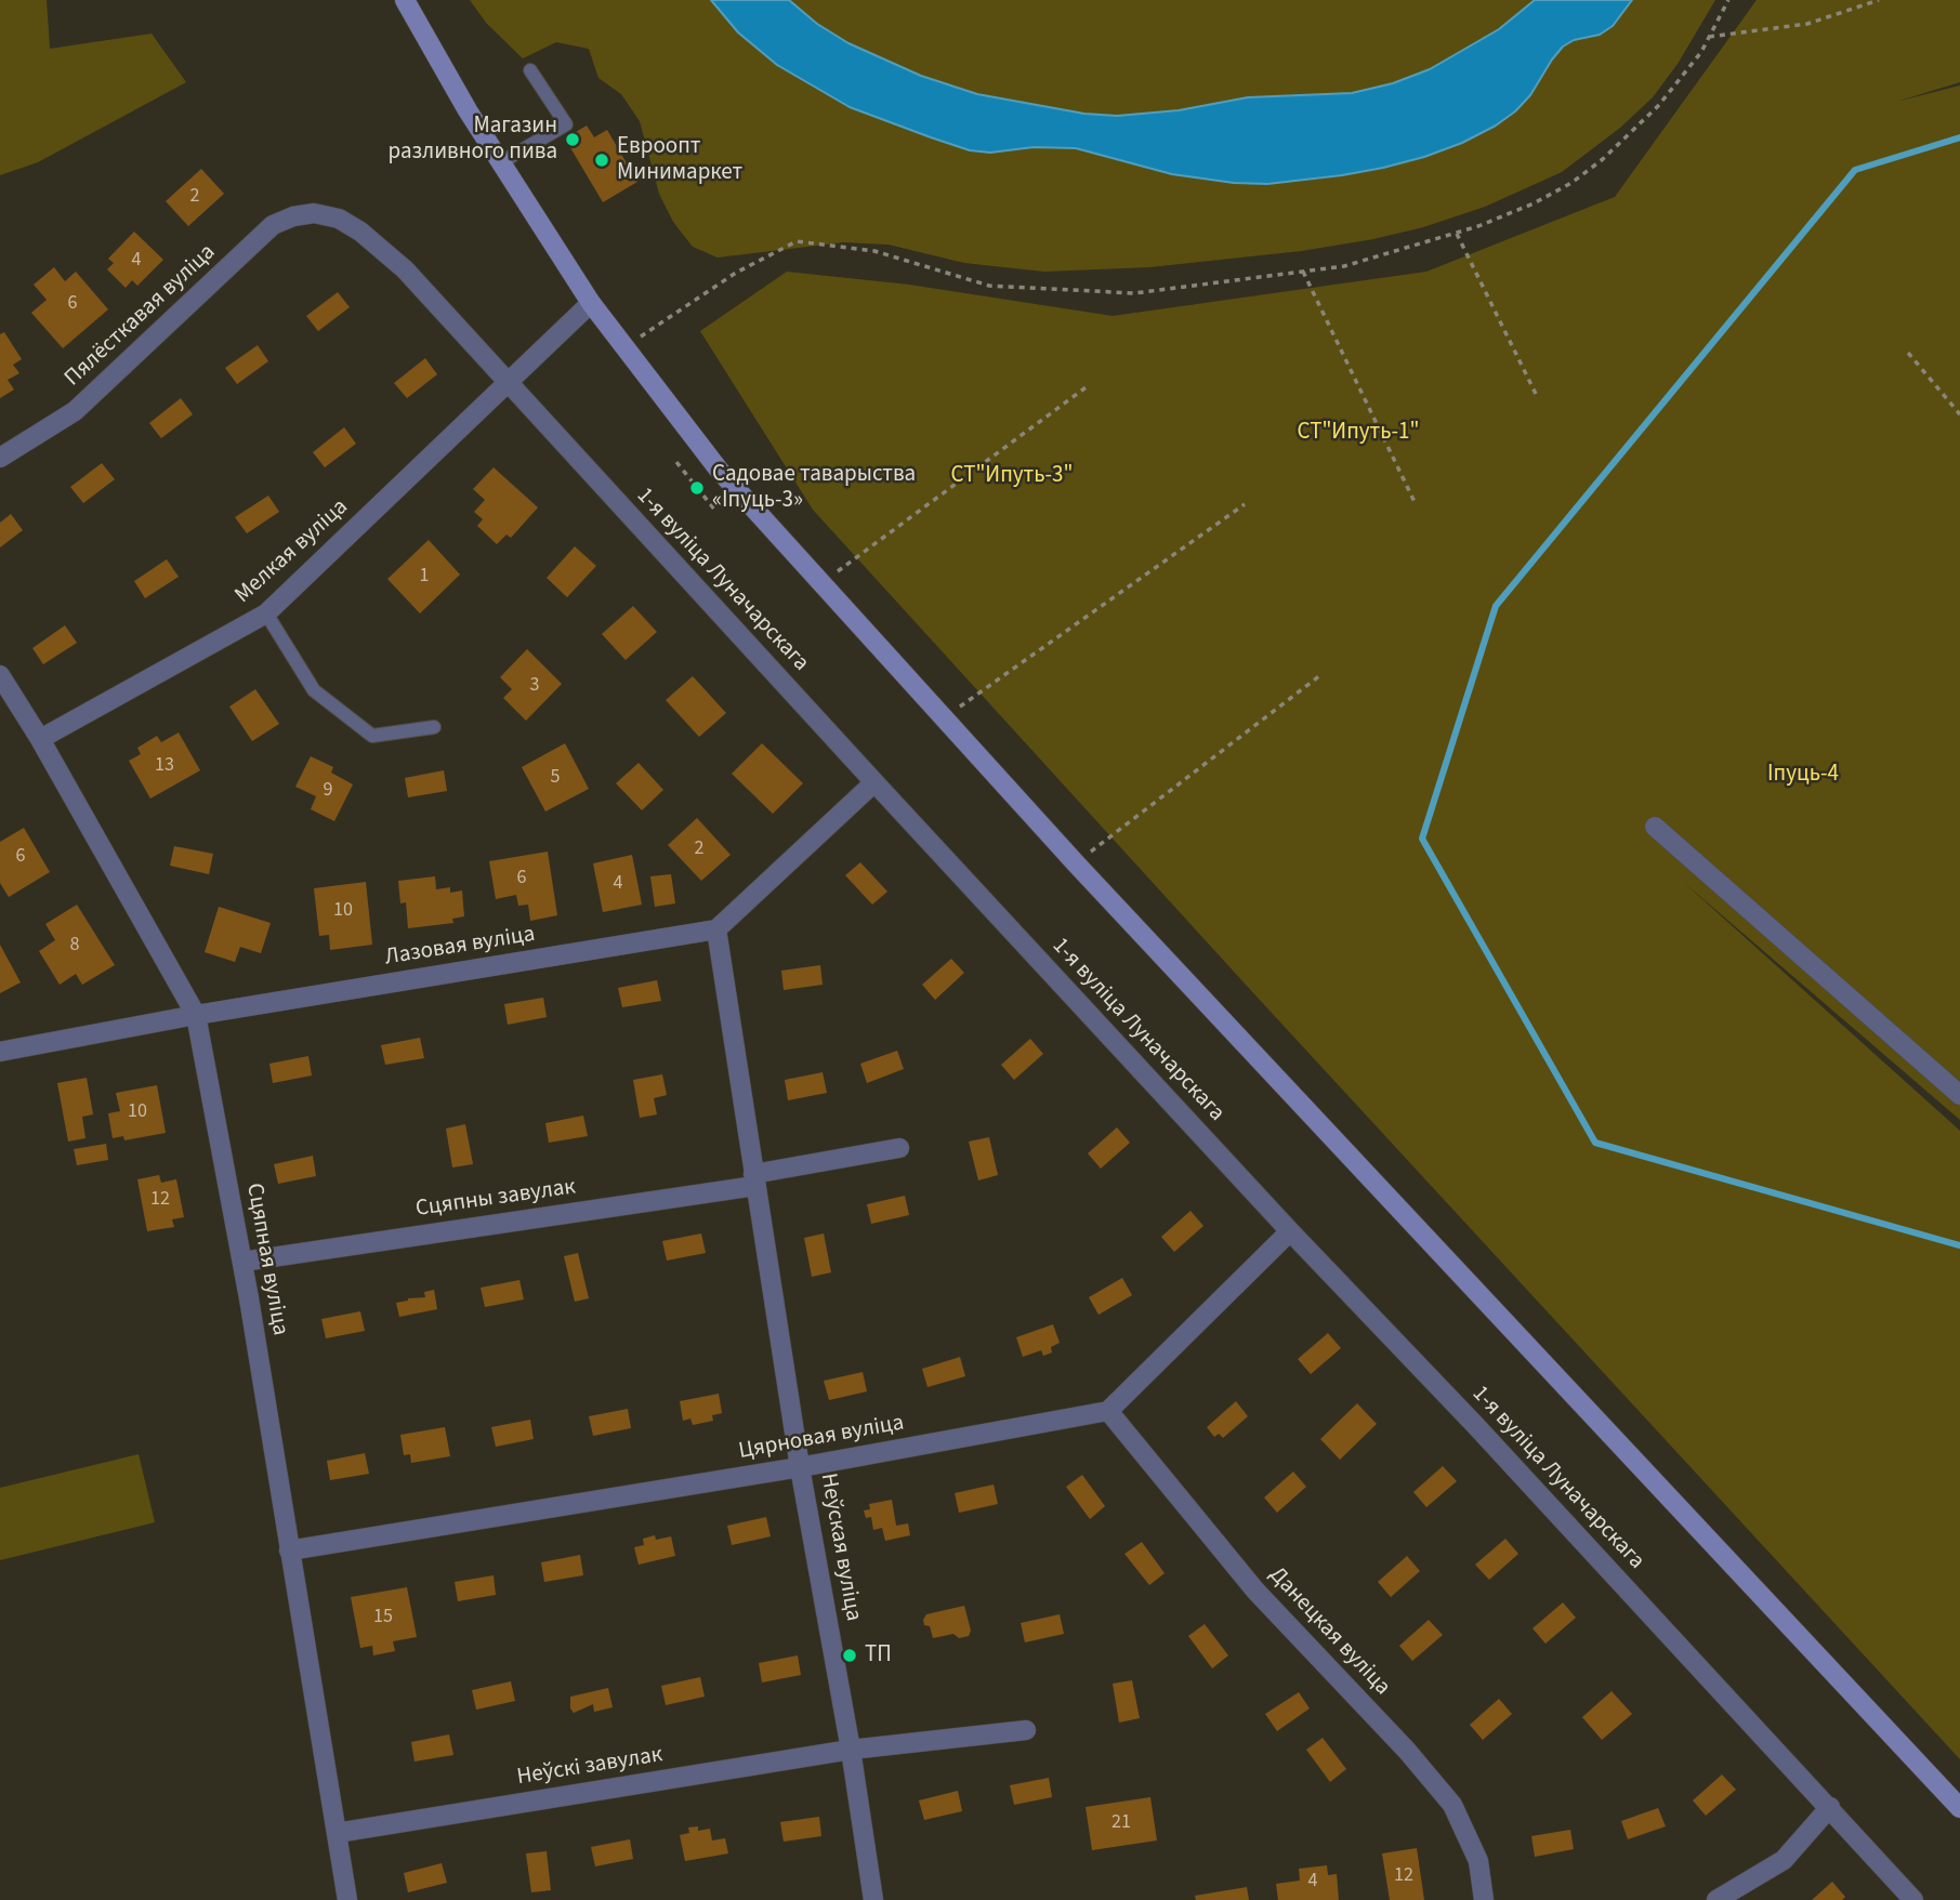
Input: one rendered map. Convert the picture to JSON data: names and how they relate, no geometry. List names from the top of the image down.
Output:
{
  "streets": {
    "street": [
      "Пялёсткавая вуліца",
      "Мелкая вуліца",
      "1-я вуліца Луначарскага",
      "Лазовая вуліца",
      "Сцяпны завулак",
      "Сцяпная вуліца",
      "Цярновая вуліца",
      "Неўская вуліца",
      "Данецкая вуліца",
      "Неўскі завулак"
    ]
  },
  "crossings": [
    ["Пялёсткавая вуліца", "1-я вуліца Луначарскага"],
    ["Мелкая вуліца", "1-я вуліца Луначарскага"],
    ["Мелкая вуліца", "Сцяпная вуліца"],
    ["Лазовая вуліца", "Сцяпная вуліца"],
    ["Лазовая вуліца", "Неўская вуліца"],
    ["Сцяпны завулак", "Сцяпная вуліца"],
    ["Сцяпны завулак", "Неўская вуліца"],
    ["Сцяпная вуліца", "Цярновая вуліца"],
    ["Сцяпная вуліца", "Неўскі завулак"],
    ["Цярновая вуліца", "Неўская вуліца"],
    ["Цярновая вуліца", "Данецкая вуліца"],
    ["Неўская вуліца", "Неўскі завулак"]
  ],
  "parks": ["СТ\"Ипуть-1\"", "СТ\"Ипуть-3\"", "Іпуць-4"],
  "places": [
    "Магазин разливного пива",
    "Евроопт Минимаркет",
    "Садовае таварыства «Іпуць-3»",
    "ТП"
  ],
  "house_numbers": [
    "2",
    "4",
    "6",
    "1",
    "3",
    "13",
    "5",
    "9",
    "2",
    "6",
    "6",
    "4",
    "10",
    "8",
    "10",
    "12",
    "15",
    "21",
    "12",
    "4"
  ]
}
